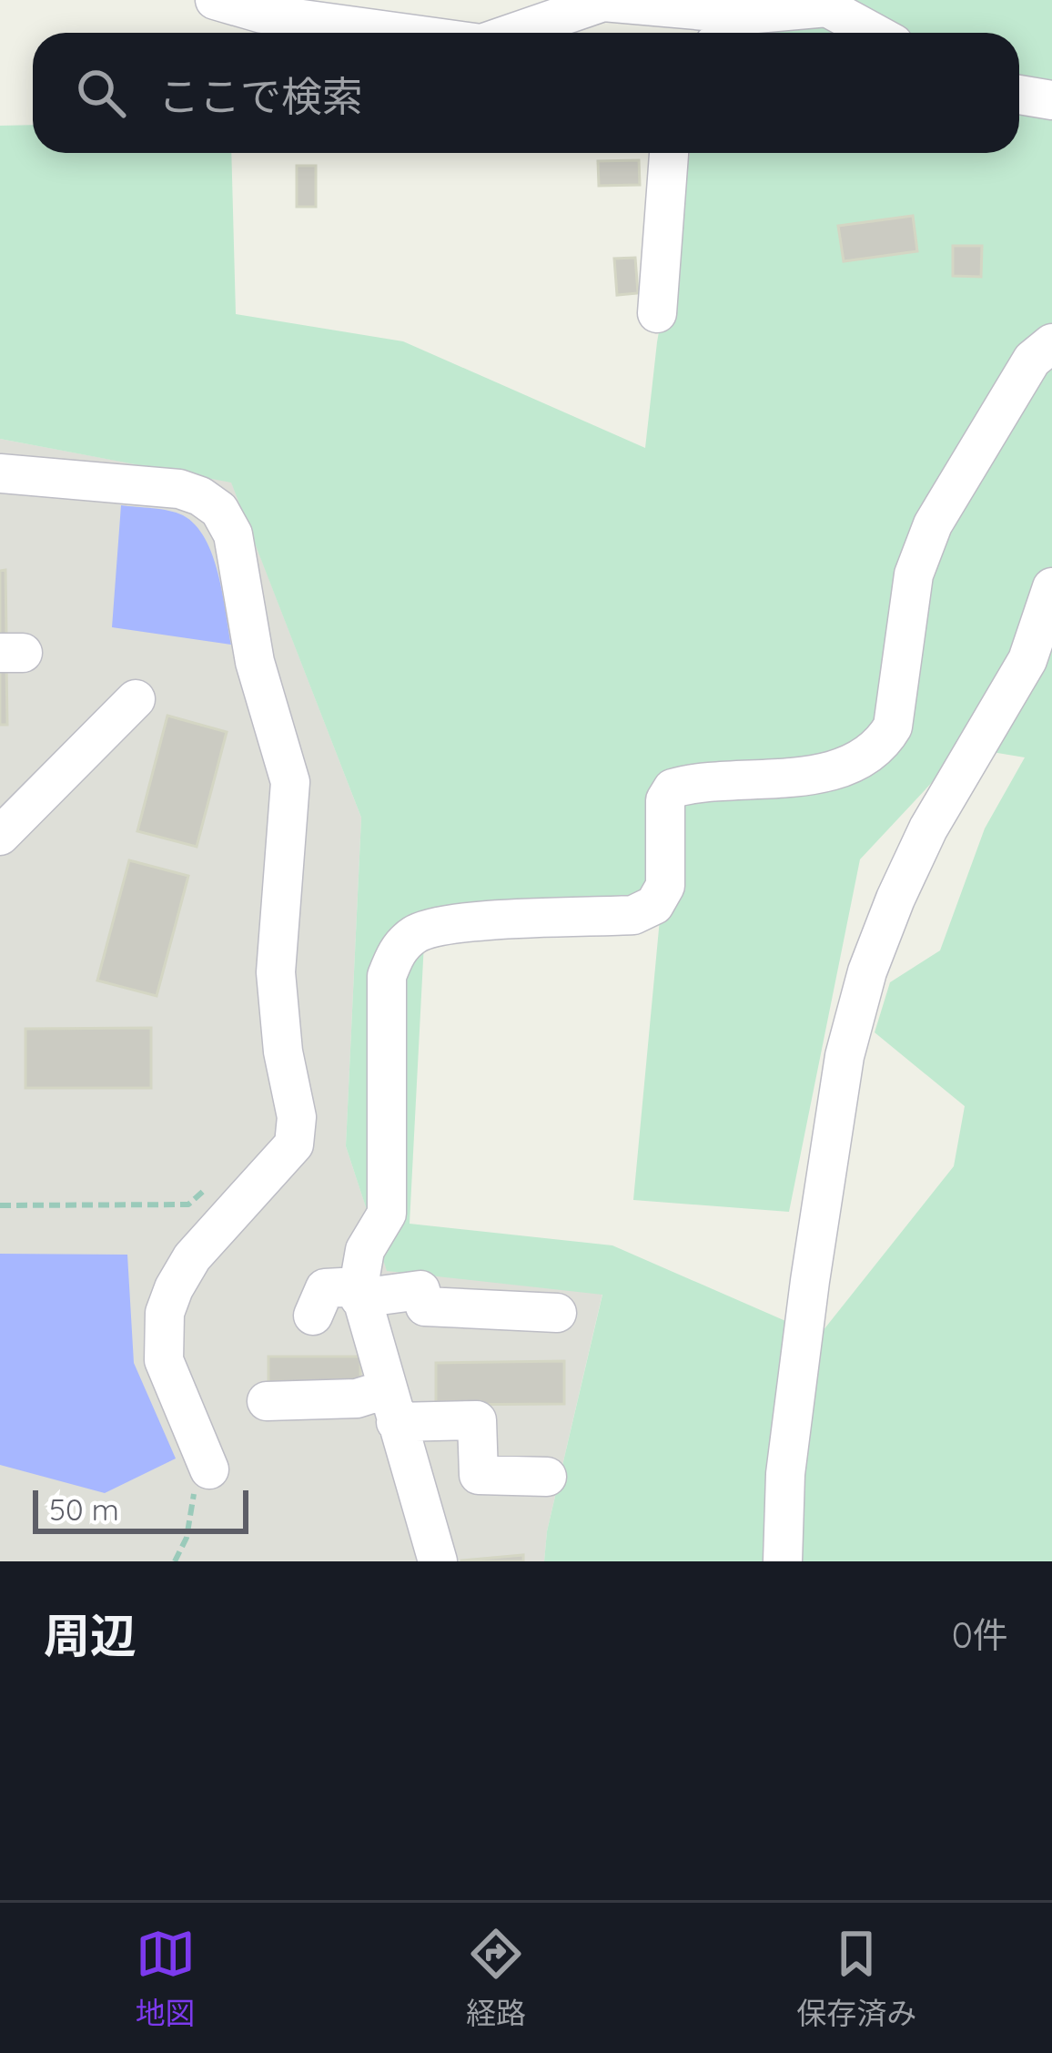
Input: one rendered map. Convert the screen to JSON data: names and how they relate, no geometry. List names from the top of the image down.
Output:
{
  "scale_bar": "50 m",
  "page": {
    "search": "ここで検索",
    "scale": "50 m",
    "heading": ["周辺", "0件"],
    "nav": ["地図", "経路", "保存済み"]
  }
}
